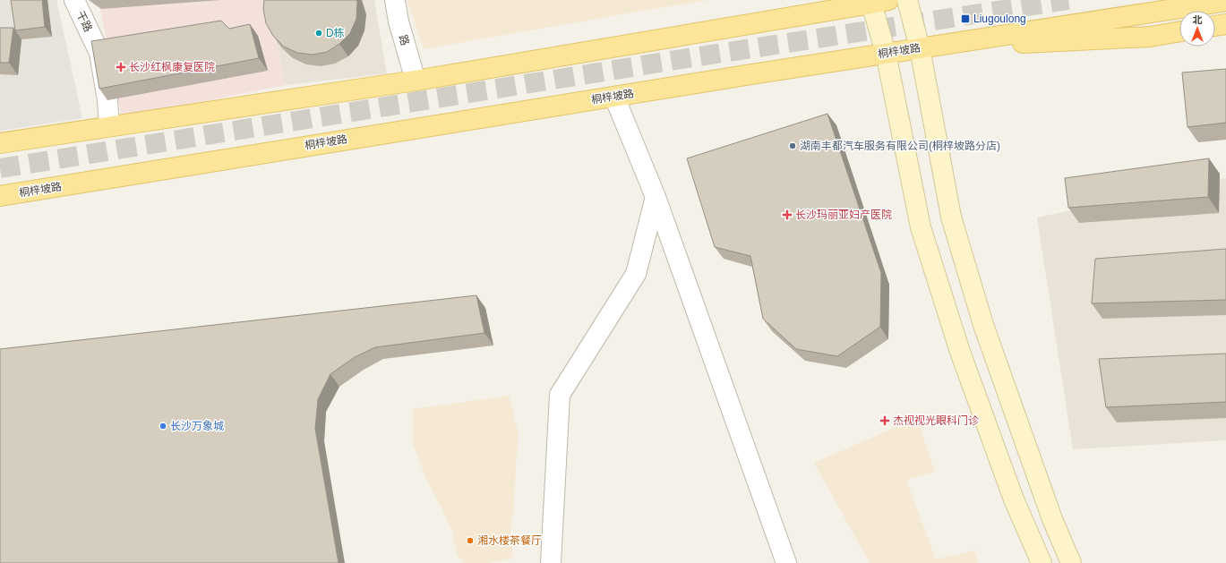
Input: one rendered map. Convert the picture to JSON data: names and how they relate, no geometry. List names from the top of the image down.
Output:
{
  "streets": {
    "main road": ["桐梓坡路"],
    "street": ["干路", "路"]
  },
  "places": {
    "transit": ["Liugoulong"],
    "other": [
      "D栋",
      "湖南丰都汽车服务有限公司(桐梓坡路分店)",
      "长沙万象城",
      "湘水楼茶餐厅"
    ],
    "health": ["长沙红枫康复医院", "长沙玛丽亚妇产医院", "杰视视光眼科门诊"]
  },
  "north": "top"
}
